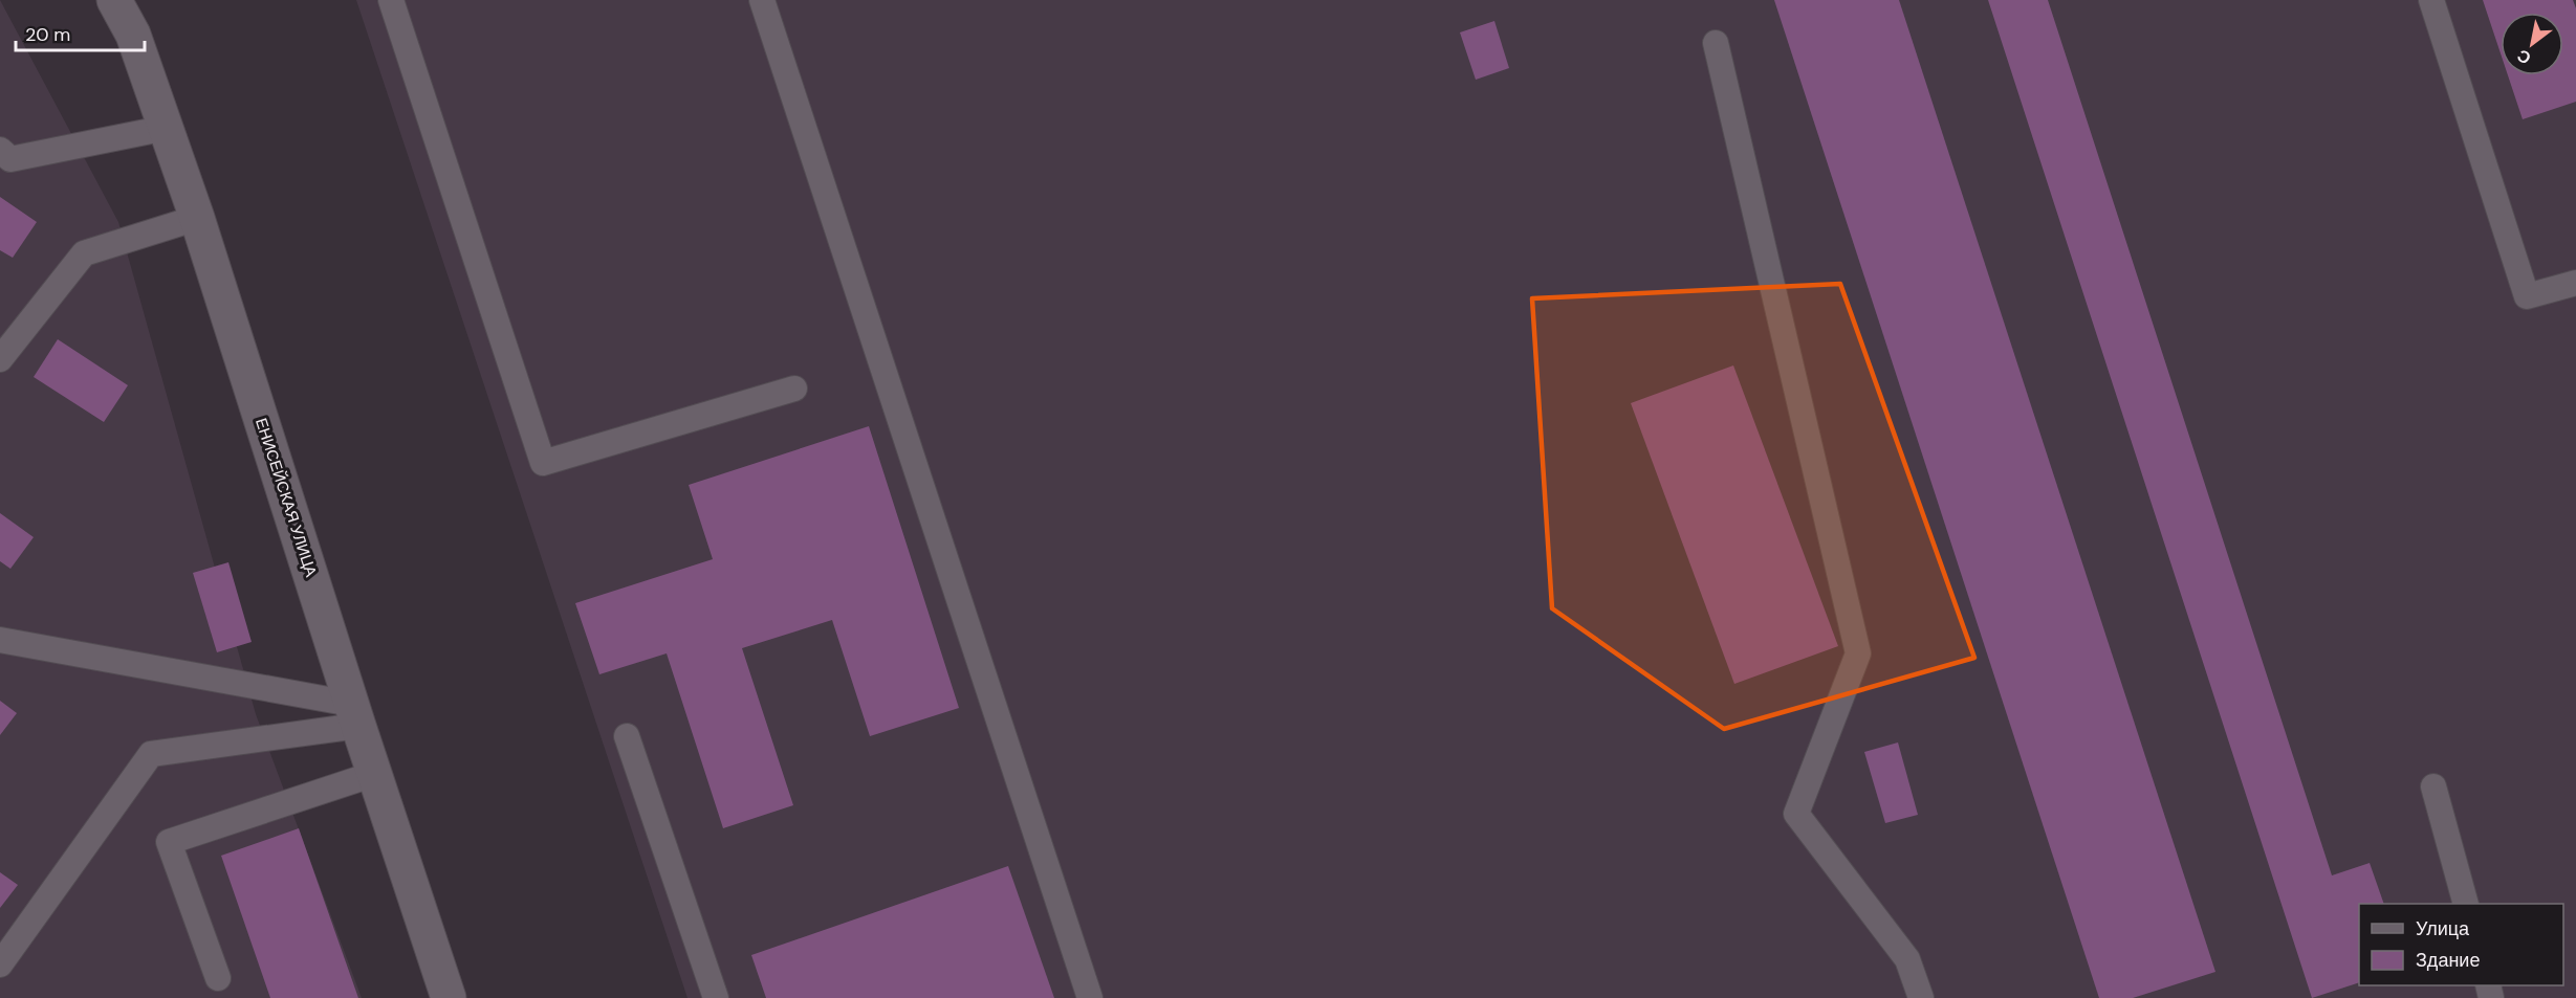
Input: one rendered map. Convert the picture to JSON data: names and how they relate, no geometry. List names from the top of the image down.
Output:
{
  "streets": {
    "street": ["ЕНИСЕЙСКАЯ УЛИЦА"]
  },
  "legend": ["Улица", "Здание"],
  "scale_bar": "20 m",
  "north": "bottom left"
}
